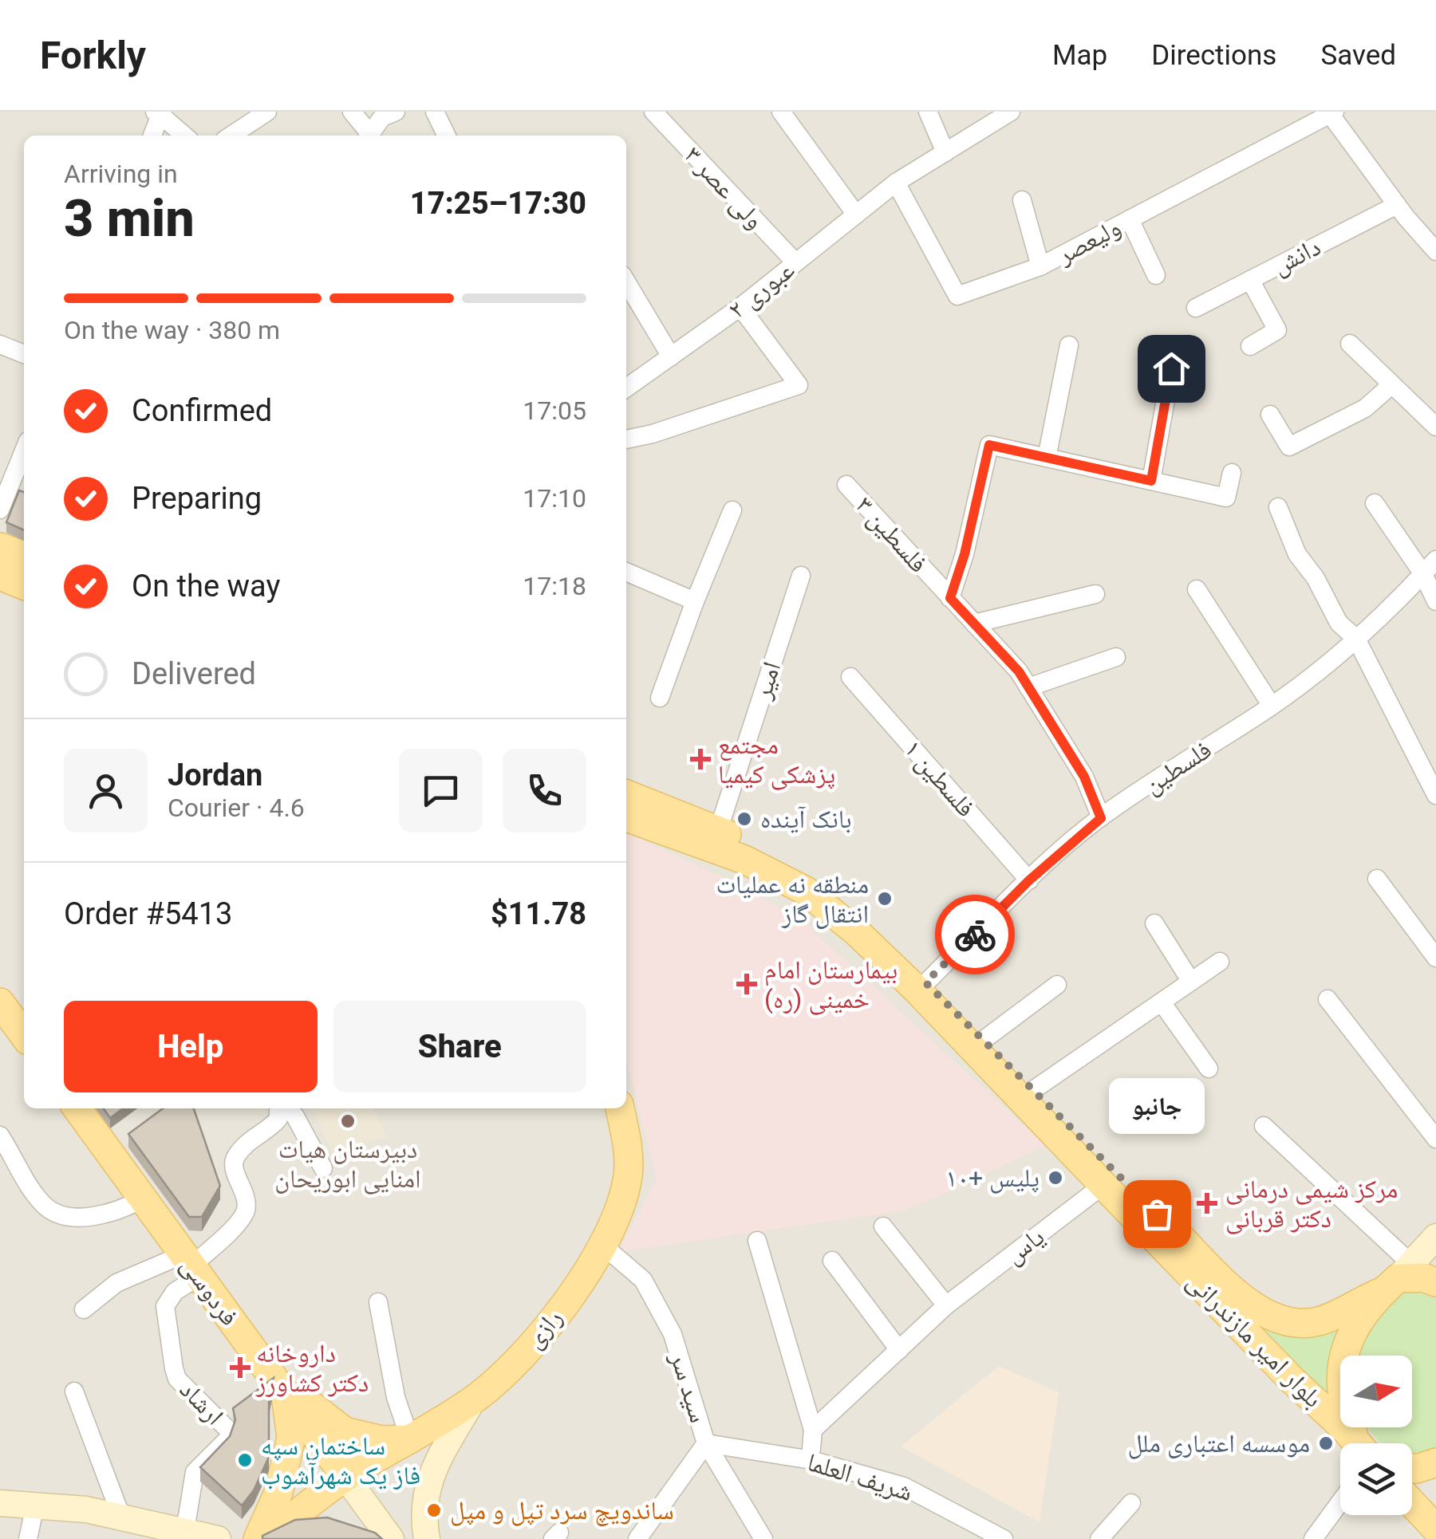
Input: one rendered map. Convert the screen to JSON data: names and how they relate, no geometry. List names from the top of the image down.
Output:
{
  "streets": {
    "main road": ["فردوسی", "رازی", "بلوار امیر مازندرانی"],
    "street": [
      "ولی عصر ۳",
      "ولیعصر",
      "دانش",
      "عبوری ۲",
      "فلسطین ۳",
      "امیر",
      "فلسطین",
      "فلسطین ۱",
      "یاس",
      "سید سر",
      "ارشاد",
      "شریف العلما"
    ]
  },
  "crossings": [
    ["ولی عصر ۳", "عبوری ۲"],
    ["ولیعصر", "عبوری ۲"],
    ["فلسطین ۳", "فلسطین"],
    ["امیر", "بلوار امیر مازندرانی"],
    ["فلسطین", "فلسطین ۱"],
    ["فلسطین", "بلوار امیر مازندرانی"],
    ["یاس", "بلوار امیر مازندرانی"],
    ["فردوسی", "رازی"],
    ["فردوسی", "ارشاد"],
    ["رازی", "سید سر"],
    ["سید سر", "شریف العلما"]
  ],
  "places": {
    "health": [
      "مجتمع پزشکی کیمیا",
      "بیمارستان امام خمینی (ره)",
      "مرکز شیمی درمانی دکتر قربانی",
      "داروخانه دکتر کشاورز"
    ],
    "other": [
      "بانک آینده",
      "منطقه نه عملیات انتقال گاز",
      "دبیرستان هیات امنایی ابوریحان",
      "پلیس +١٠",
      "جانبو",
      "موسسه اعتباری ملل",
      "ساختمان سپه فاز یک شهرآشوب",
      "ساندویچ سرد تپل و مپل"
    ]
  },
  "north": "right",
  "page": {
    "header": "Forkly",
    "nav": ["Map", "Directions", "Saved"],
    "heading": ["3 min", "Arriving in", "17:25–17:30"],
    "panel": [
      "Jordan",
      "Courier · 4.6",
      "Order #5413",
      "$11.78"
    ],
    "bar": "On the way · 380 m",
    "list": [
      ["Confirmed", "17:05"],
      ["Preparing", "17:10"],
      ["On the way", "17:18"],
      "Delivered"
    ],
    "buttons": ["Help", "Share"],
    "bubble": "جانبو"
  }
}
